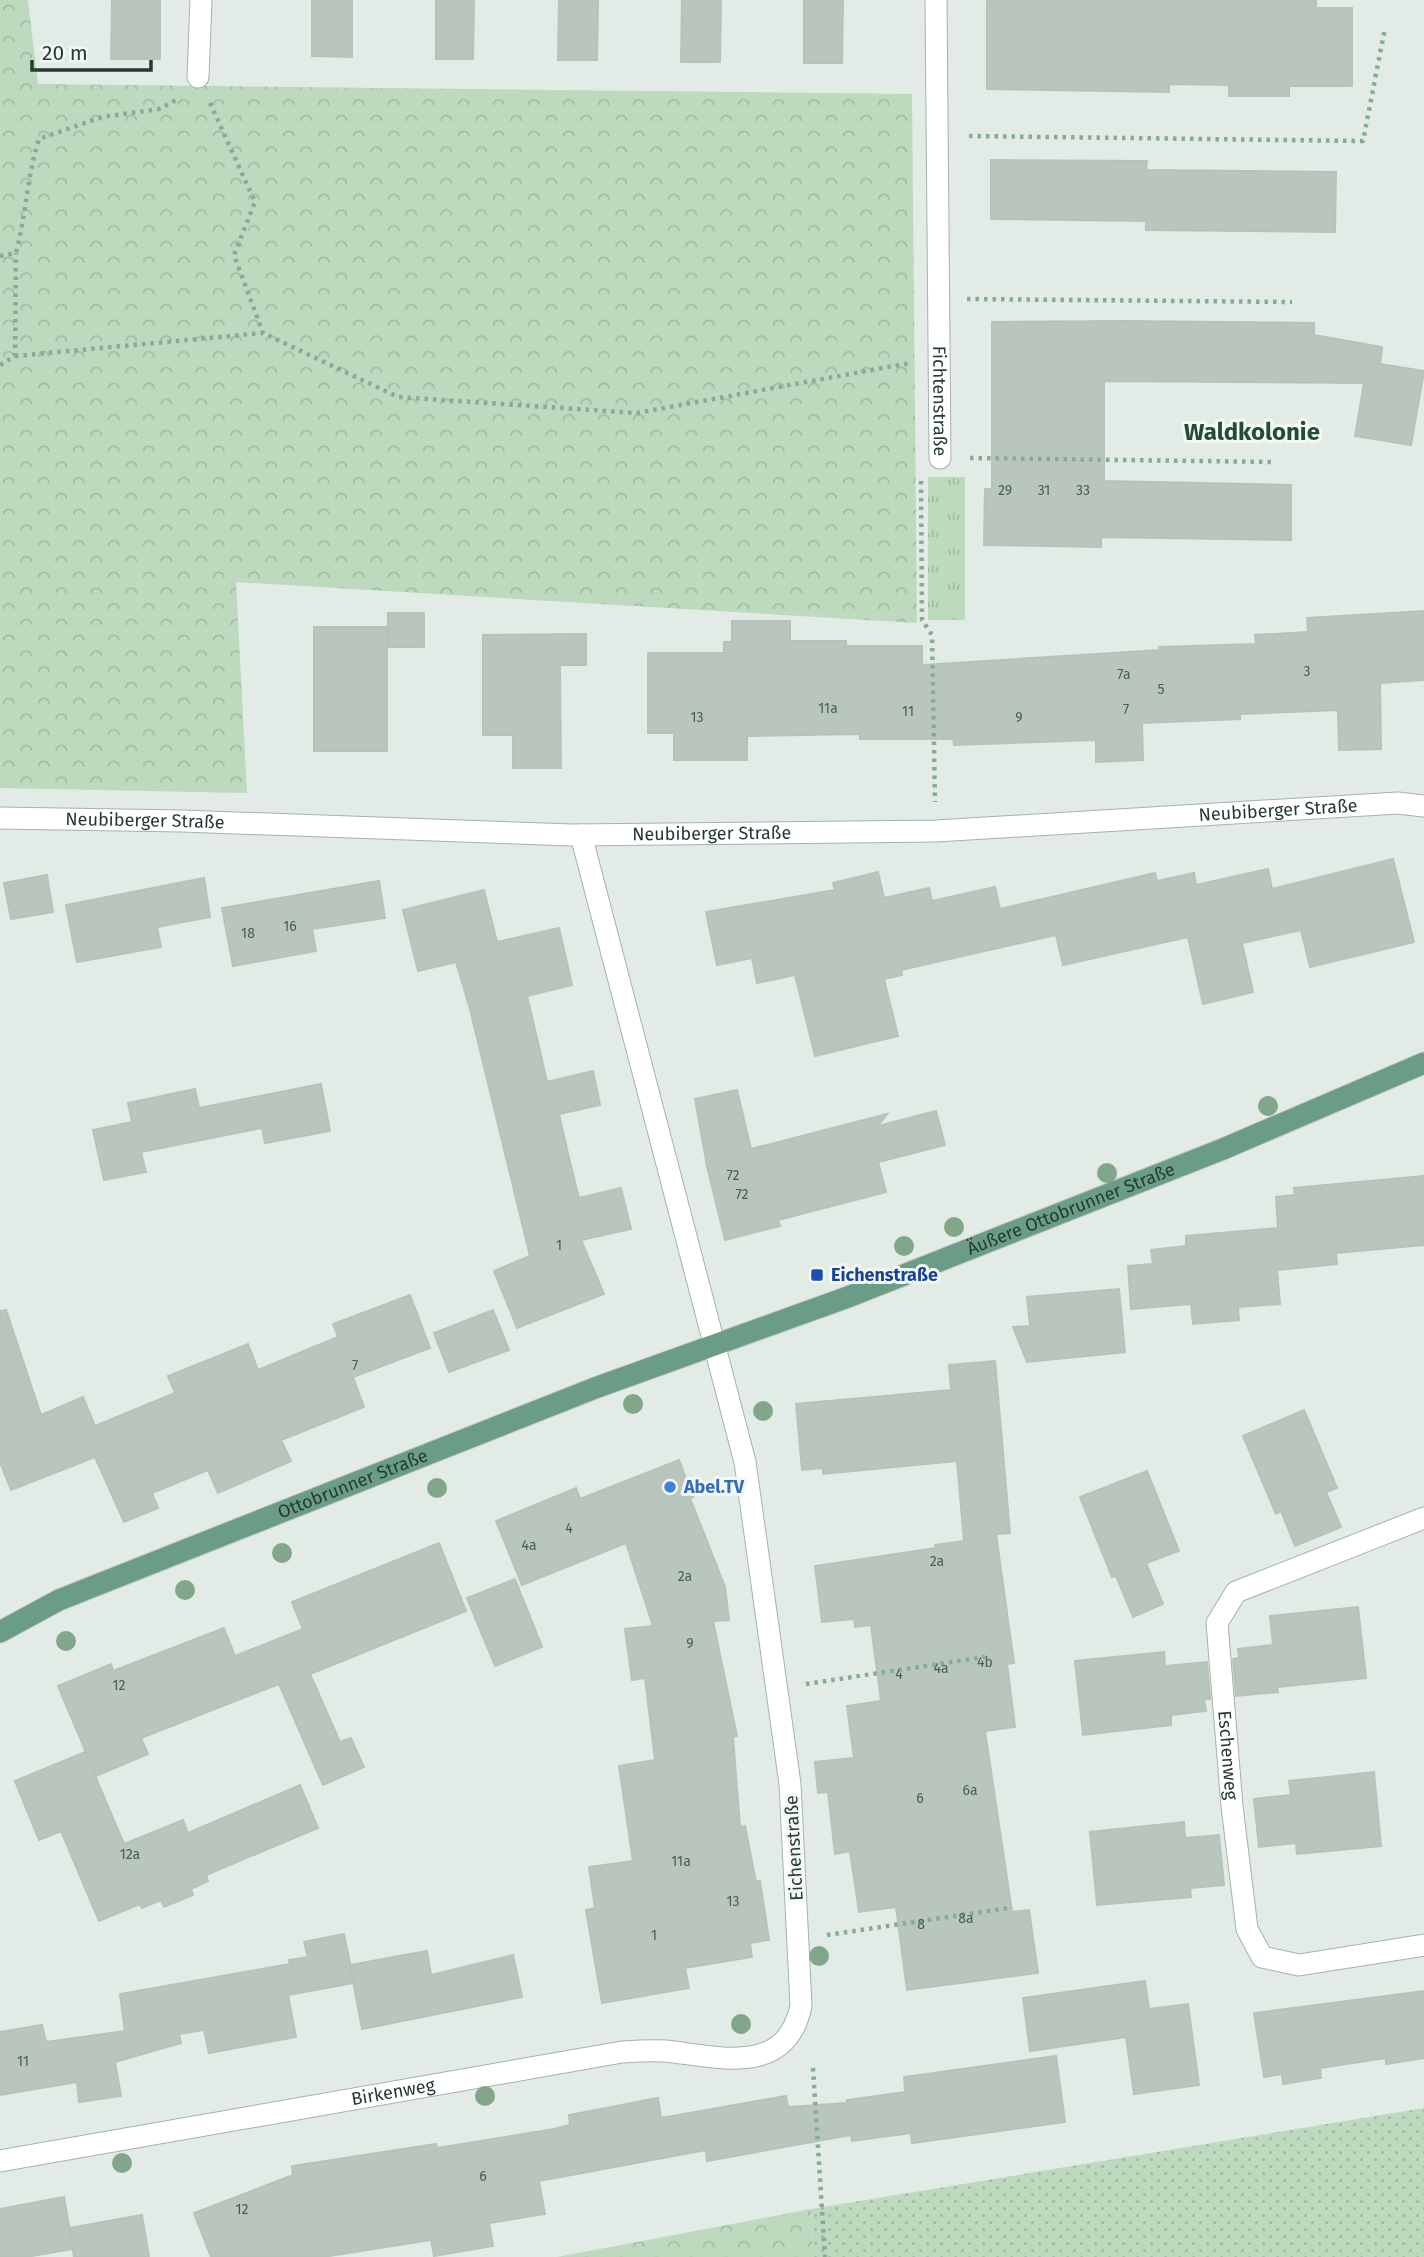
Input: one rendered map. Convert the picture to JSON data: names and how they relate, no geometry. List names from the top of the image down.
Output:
{
  "streets": {
    "main road": ["Äußere Ottobrunner Straße", "Ottobrunner Straße"],
    "street": [
      "Fichtenstraße",
      "Neubiberger Straße",
      "Eschenweg",
      "Eichenstraße",
      "Birkenweg"
    ]
  },
  "crossings": [
    ["Fichtenstraße", "Neubiberger Straße"],
    ["Neubiberger Straße", "Eichenstraße"],
    ["Äußere Ottobrunner Straße", "Ottobrunner Straße"],
    ["Äußere Ottobrunner Straße", "Eichenstraße"],
    ["Ottobrunner Straße", "Eichenstraße"],
    ["Eichenstraße", "Birkenweg"]
  ],
  "districts": ["Waldkolonie"],
  "places": {
    "transit": ["Eichenstraße"],
    "other": ["Abel.TV"]
  },
  "house_numbers": [
    "29",
    "31",
    "33",
    "3",
    "7a",
    "5",
    "11a",
    "7",
    "11",
    "13",
    "9",
    "16",
    "18",
    "72",
    "72",
    "1",
    "7",
    "4",
    "4a",
    "2a",
    "2a",
    "9",
    "4b",
    "4a",
    "4",
    "12",
    "6a",
    "6",
    "12a",
    "11a",
    "13",
    "8a",
    "8",
    "1",
    "11",
    "6",
    "12"
  ],
  "scale_bar": "20 m"
}
